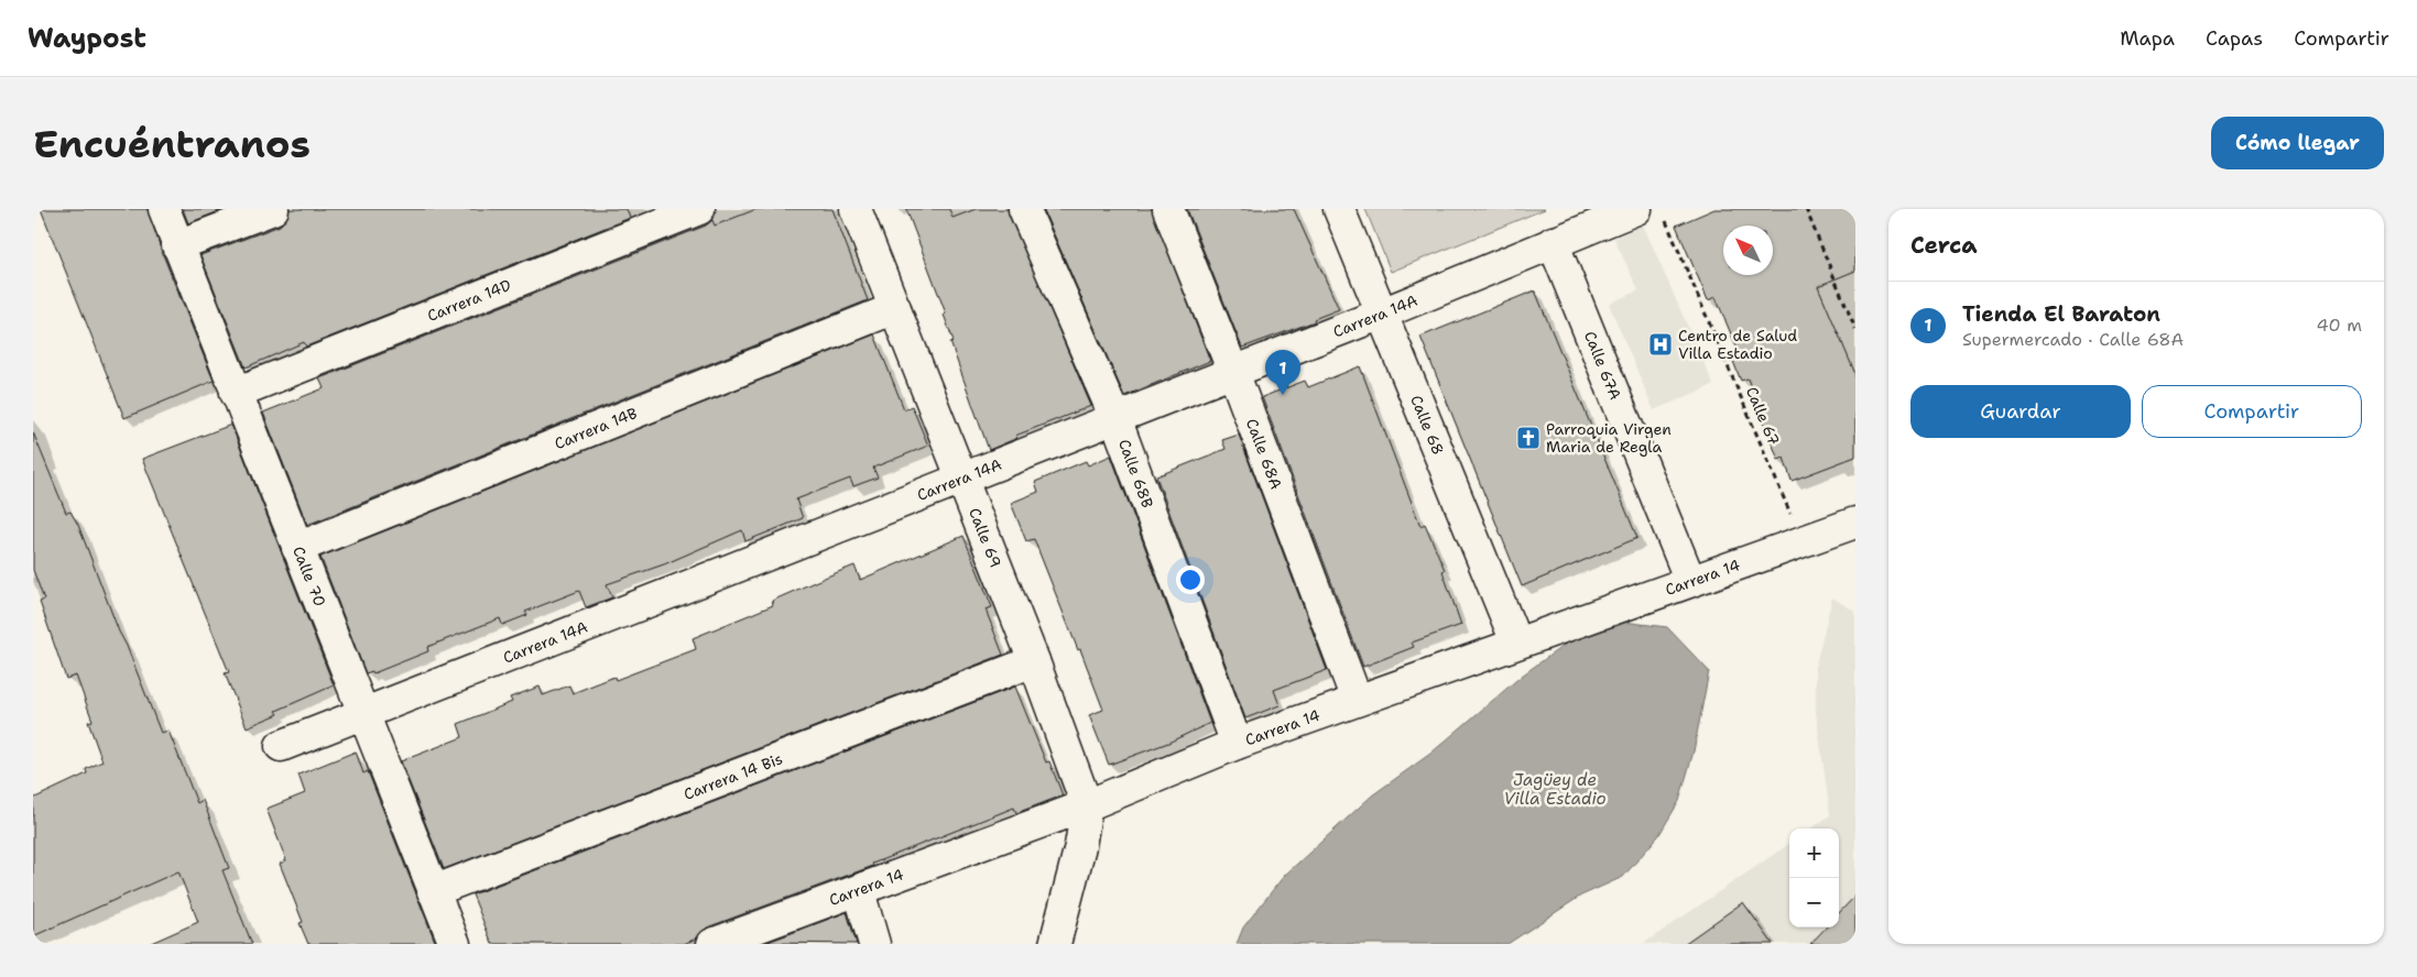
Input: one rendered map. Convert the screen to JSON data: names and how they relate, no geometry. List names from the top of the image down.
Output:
{
  "streets": {
    "street": [
      "Carrera 14D",
      "Carrera 14A",
      "Calle 67A",
      "Calle 68",
      "Carrera 14B",
      "Calle 68A",
      "Calle 68B",
      "Calle 69",
      "Calle 70",
      "Carrera 14",
      "Carrera 14 Bis"
    ],
    "path": ["Calle 67"]
  },
  "crossings": [
    ["Carrera 14D", "Calle 70"],
    ["Carrera 14A", "Calle 67A"],
    ["Carrera 14A", "Calle 68"],
    ["Carrera 14A", "Calle 68A"],
    ["Carrera 14A", "Calle 68B"],
    ["Carrera 14A", "Calle 69"],
    ["Carrera 14A", "Calle 70"],
    ["Calle 67A", "Carrera 14"],
    ["Calle 67", "Carrera 14"],
    ["Calle 68", "Carrera 14"],
    ["Carrera 14B", "Calle 69"],
    ["Carrera 14B", "Calle 70"],
    ["Calle 68A", "Carrera 14"],
    ["Calle 68B", "Carrera 14"],
    ["Calle 69", "Carrera 14"],
    ["Calle 69", "Carrera 14 Bis"],
    ["Calle 70", "Carrera 14 Bis"]
  ],
  "water": ["Jagüey de Villa Estadio"],
  "places": {
    "hospital": ["Centro de Salud Villa Estadio"],
    "church": ["Parroquia Virgen Maria de Regla"]
  },
  "north": "top left",
  "page": {
    "header": "Waypost",
    "nav": ["Mapa", "Capas", "Compartir"],
    "buttons": [
      "Cómo llegar",
      ["Guardar", "Compartir"]
    ],
    "title": "Encuéntranos",
    "heading": "Cerca",
    "list": [
      {
        "mark": "1",
        "name": "Tienda El Baraton",
        "note": "Supermercado · Calle 68A",
        "value": "40 m"
      }
    ],
    "pins": "1",
    "map_buttons": ["+", "−"]
  }
}
